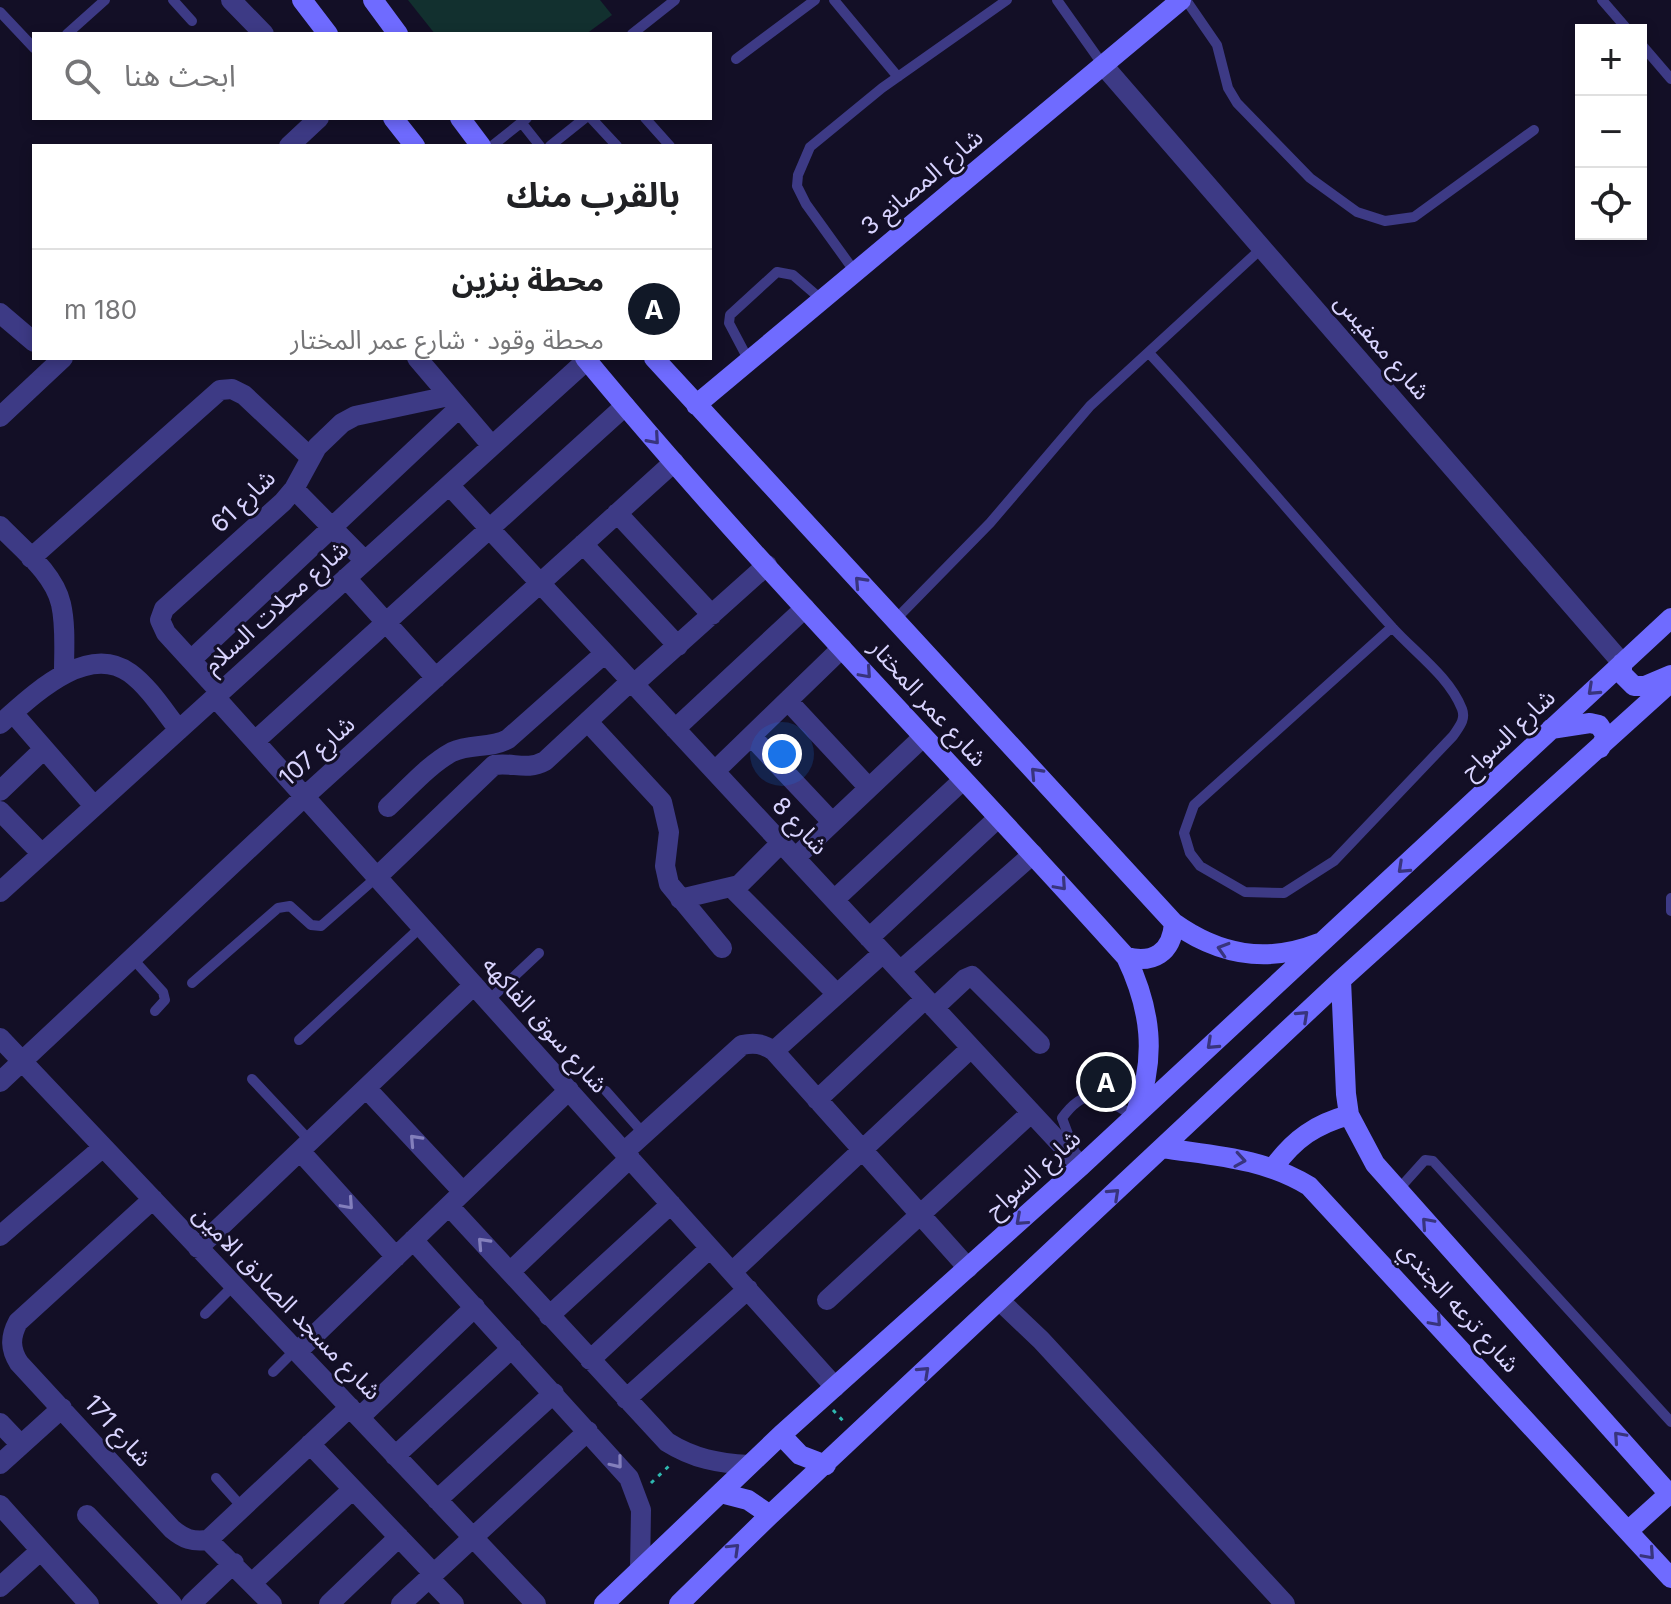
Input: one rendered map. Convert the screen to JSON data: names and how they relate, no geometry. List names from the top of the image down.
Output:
{
  "streets": {
    "main road": [
      "شارع المصانع 3",
      "شارع عمر المختار",
      "شارع السواح",
      "شارع ترعه الجندي"
    ],
    "street": [
      "شارع ممفيس",
      "شارع 61",
      "شارع محلات السلام",
      "شارع 107",
      "شارع 8",
      "شارع سوق الفاكهه",
      "شارع مسجد الصادق الامين",
      "شارع 171"
    ]
  },
  "crossings": [
    ["شارع المصانع 3", "شارع ممفيس"],
    ["شارع المصانع 3", "شارع عمر المختار"],
    ["شارع ممفيس", "شارع السواح"],
    ["شارع 61", "شارع محلات السلام"],
    ["شارع 61", "شارع سوق الفاكهه"],
    ["شارع محلات السلام", "شارع 8"],
    ["شارع محلات السلام", "شارع سوق الفاكهه"],
    ["شارع عمر المختار", "شارع السواح"],
    ["شارع عمر المختار", "شارع 107"],
    ["شارع السواح", "شارع 8"],
    ["شارع السواح", "شارع سوق الفاكهه"],
    ["شارع 107", "شارع 8"],
    ["شارع 107", "شارع سوق الفاكهه"],
    ["شارع 107", "شارع مسجد الصادق الامين"],
    ["شارع مسجد الصادق الامين", "شارع 171"]
  ],
  "page": {
    "map_buttons": ["+", "−"],
    "search": "ابحث هنا",
    "heading": "بالقرب منك",
    "list": [
      {
        "mark": "A",
        "name": "محطة بنزين",
        "note": "محطة وقود · شارع عمر المختار",
        "value": "180 m"
      }
    ],
    "pins": "A"
  }
}
